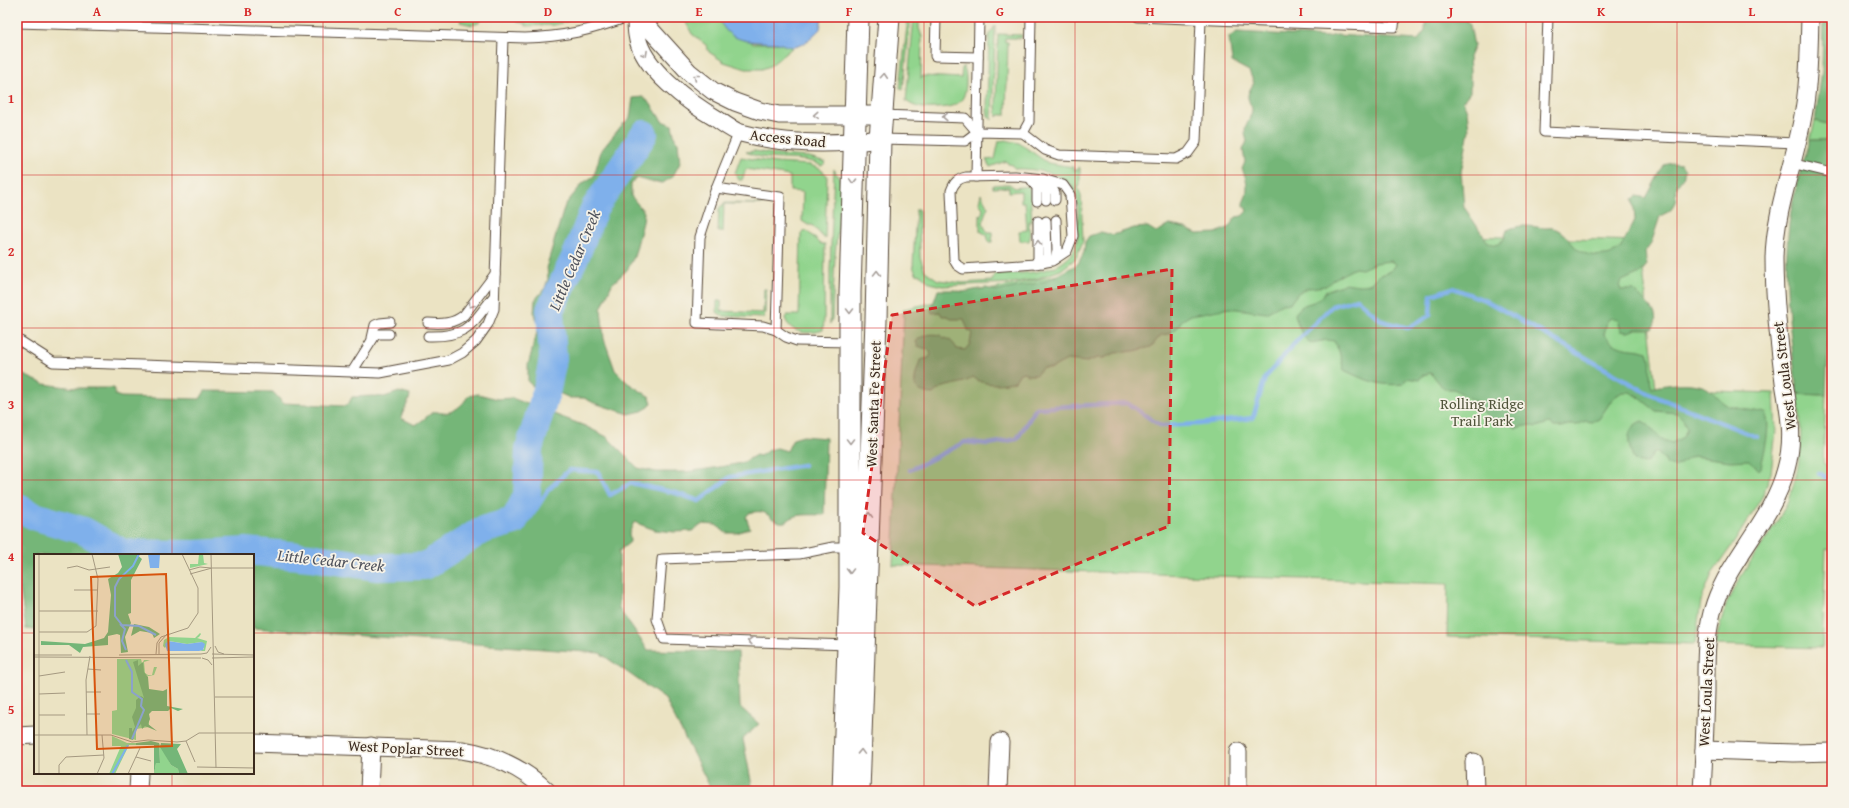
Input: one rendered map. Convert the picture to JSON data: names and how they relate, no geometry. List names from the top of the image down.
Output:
{
  "streets": {
    "street": [
      "Access Road",
      "West Loula Street",
      "West Santa Fe Street",
      "West Poplar Street"
    ]
  },
  "crossings": [
    ["Access Road", "West Santa Fe Street"]
  ],
  "water": ["Little Cedar Creek"],
  "parks": ["Rolling Ridge Trail Park"],
  "grid": {
    "columns": [
      "A",
      "B",
      "C",
      "D",
      "E",
      "F",
      "G",
      "H",
      "I",
      "J",
      "K",
      "L"
    ],
    "rows": [
      "1",
      "2",
      "3",
      "4",
      "5"
    ]
  }
}
